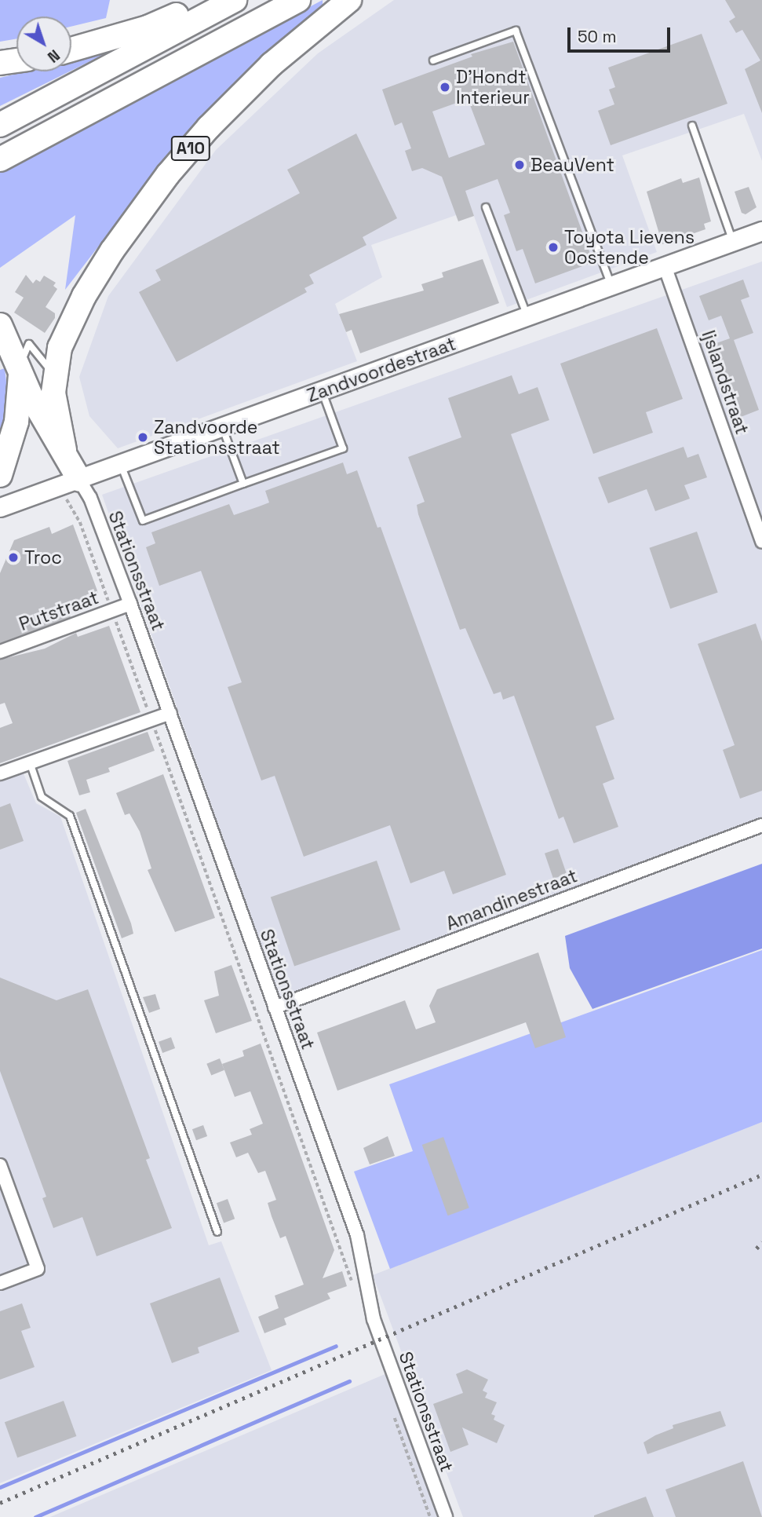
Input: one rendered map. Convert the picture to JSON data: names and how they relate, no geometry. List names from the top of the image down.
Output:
{
  "streets": {
    "highway": ["A10"],
    "main road": ["Zandvoordestraat"],
    "street": [
      "Ijslandstraat",
      "Stationsstraat",
      "Putstraat",
      "Amandinestraat"
    ]
  },
  "crossings": [
    ["A10", "Zandvoordestraat"],
    ["A10", "Stationsstraat"],
    ["Zandvoordestraat", "Ijslandstraat"],
    ["Zandvoordestraat", "Stationsstraat"],
    ["Stationsstraat", "Putstraat"],
    ["Stationsstraat", "Amandinestraat"]
  ],
  "places": [
    "D'Hondt Interieur",
    "BeauVent",
    "Toyota Lievens Oostende",
    "Zandvoorde Stationsstraat",
    "Troc"
  ],
  "scale_bar": "50 m",
  "north": "bottom right"
}
